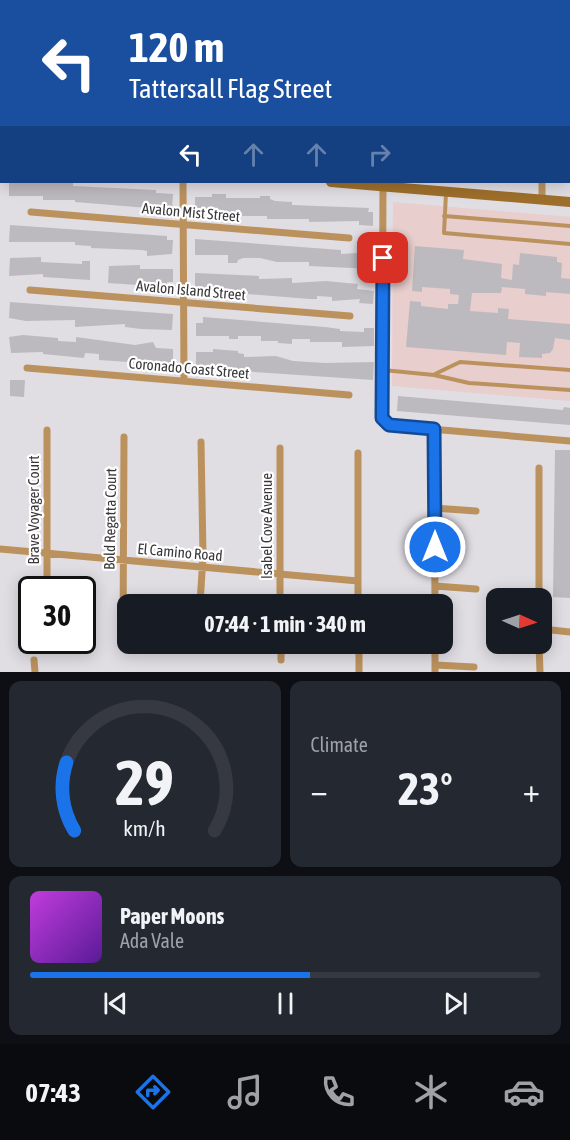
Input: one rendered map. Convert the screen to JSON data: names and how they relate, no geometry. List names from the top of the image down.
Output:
{
  "streets": {
    "street": [
      "Avalon Mist Street",
      "Avalon Island Street",
      "Coronado Coast Street",
      "Brave Voyager Court",
      "Bold Regatta Court",
      "Isabel Cove Avenue",
      "El Camino Road"
    ]
  },
  "crossings": [
    ["Brave Voyager Court", "El Camino Road"],
    ["Bold Regatta Court", "El Camino Road"],
    ["Isabel Cove Avenue", "El Camino Road"]
  ],
  "north": "right",
  "page": {
    "turn": ["120 m", "Tattersall Flag Street"],
    "limit": "30",
    "trip": "07:44 · 1 min · 340 m",
    "tile": "Climate",
    "heat": ["−", "23°", "+"],
    "song": ["Paper Moons", "Ada Vale"],
    "tabs": "07:43",
    "gauge": ["29", "km/h"]
  }
}
